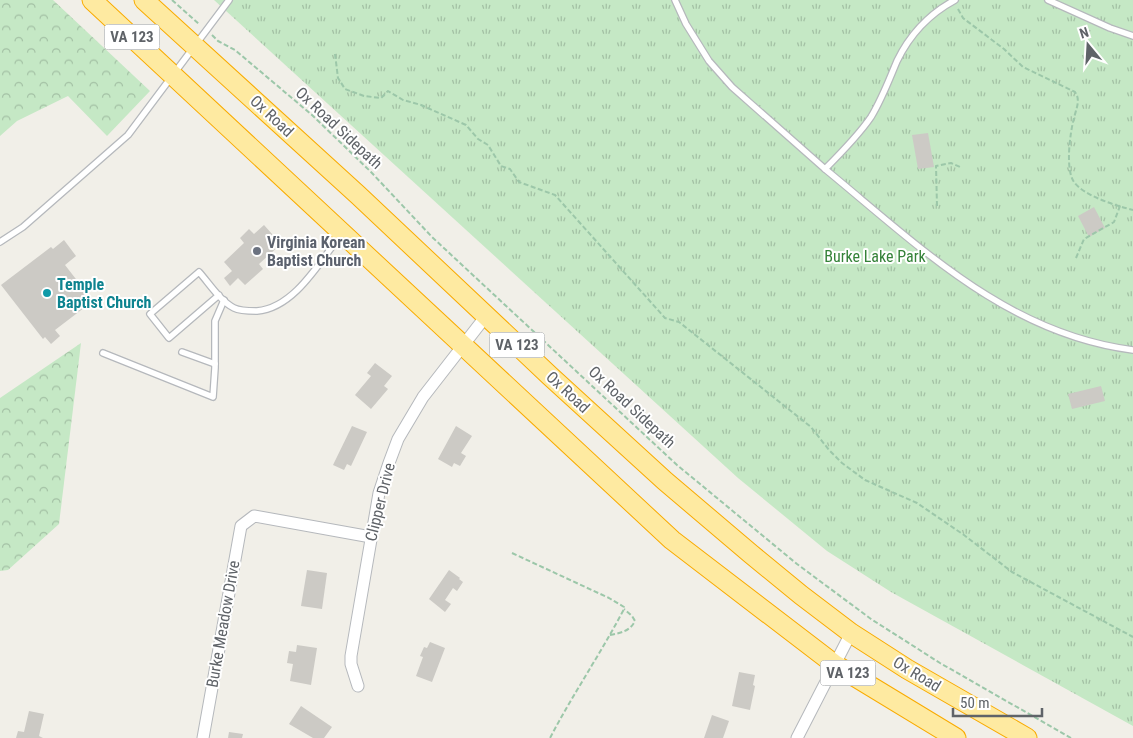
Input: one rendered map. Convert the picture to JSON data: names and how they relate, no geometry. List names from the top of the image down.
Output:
{
  "streets": {
    "highway": ["VA 123", "Ox Road"],
    "street": ["Clipper Drive", "Burke Meadow Drive"],
    "path": ["Ox Road Sidepath"]
  },
  "crossings": [
    ["VA 123", "Clipper Drive"],
    ["Ox Road", "Clipper Drive"],
    ["Clipper Drive", "Burke Meadow Drive"]
  ],
  "parks": ["Burke Lake Park"],
  "places": ["Virginia Korean Baptist Church", "Temple Baptist Church"],
  "scale_bar": "50 m",
  "north": "top"
}
